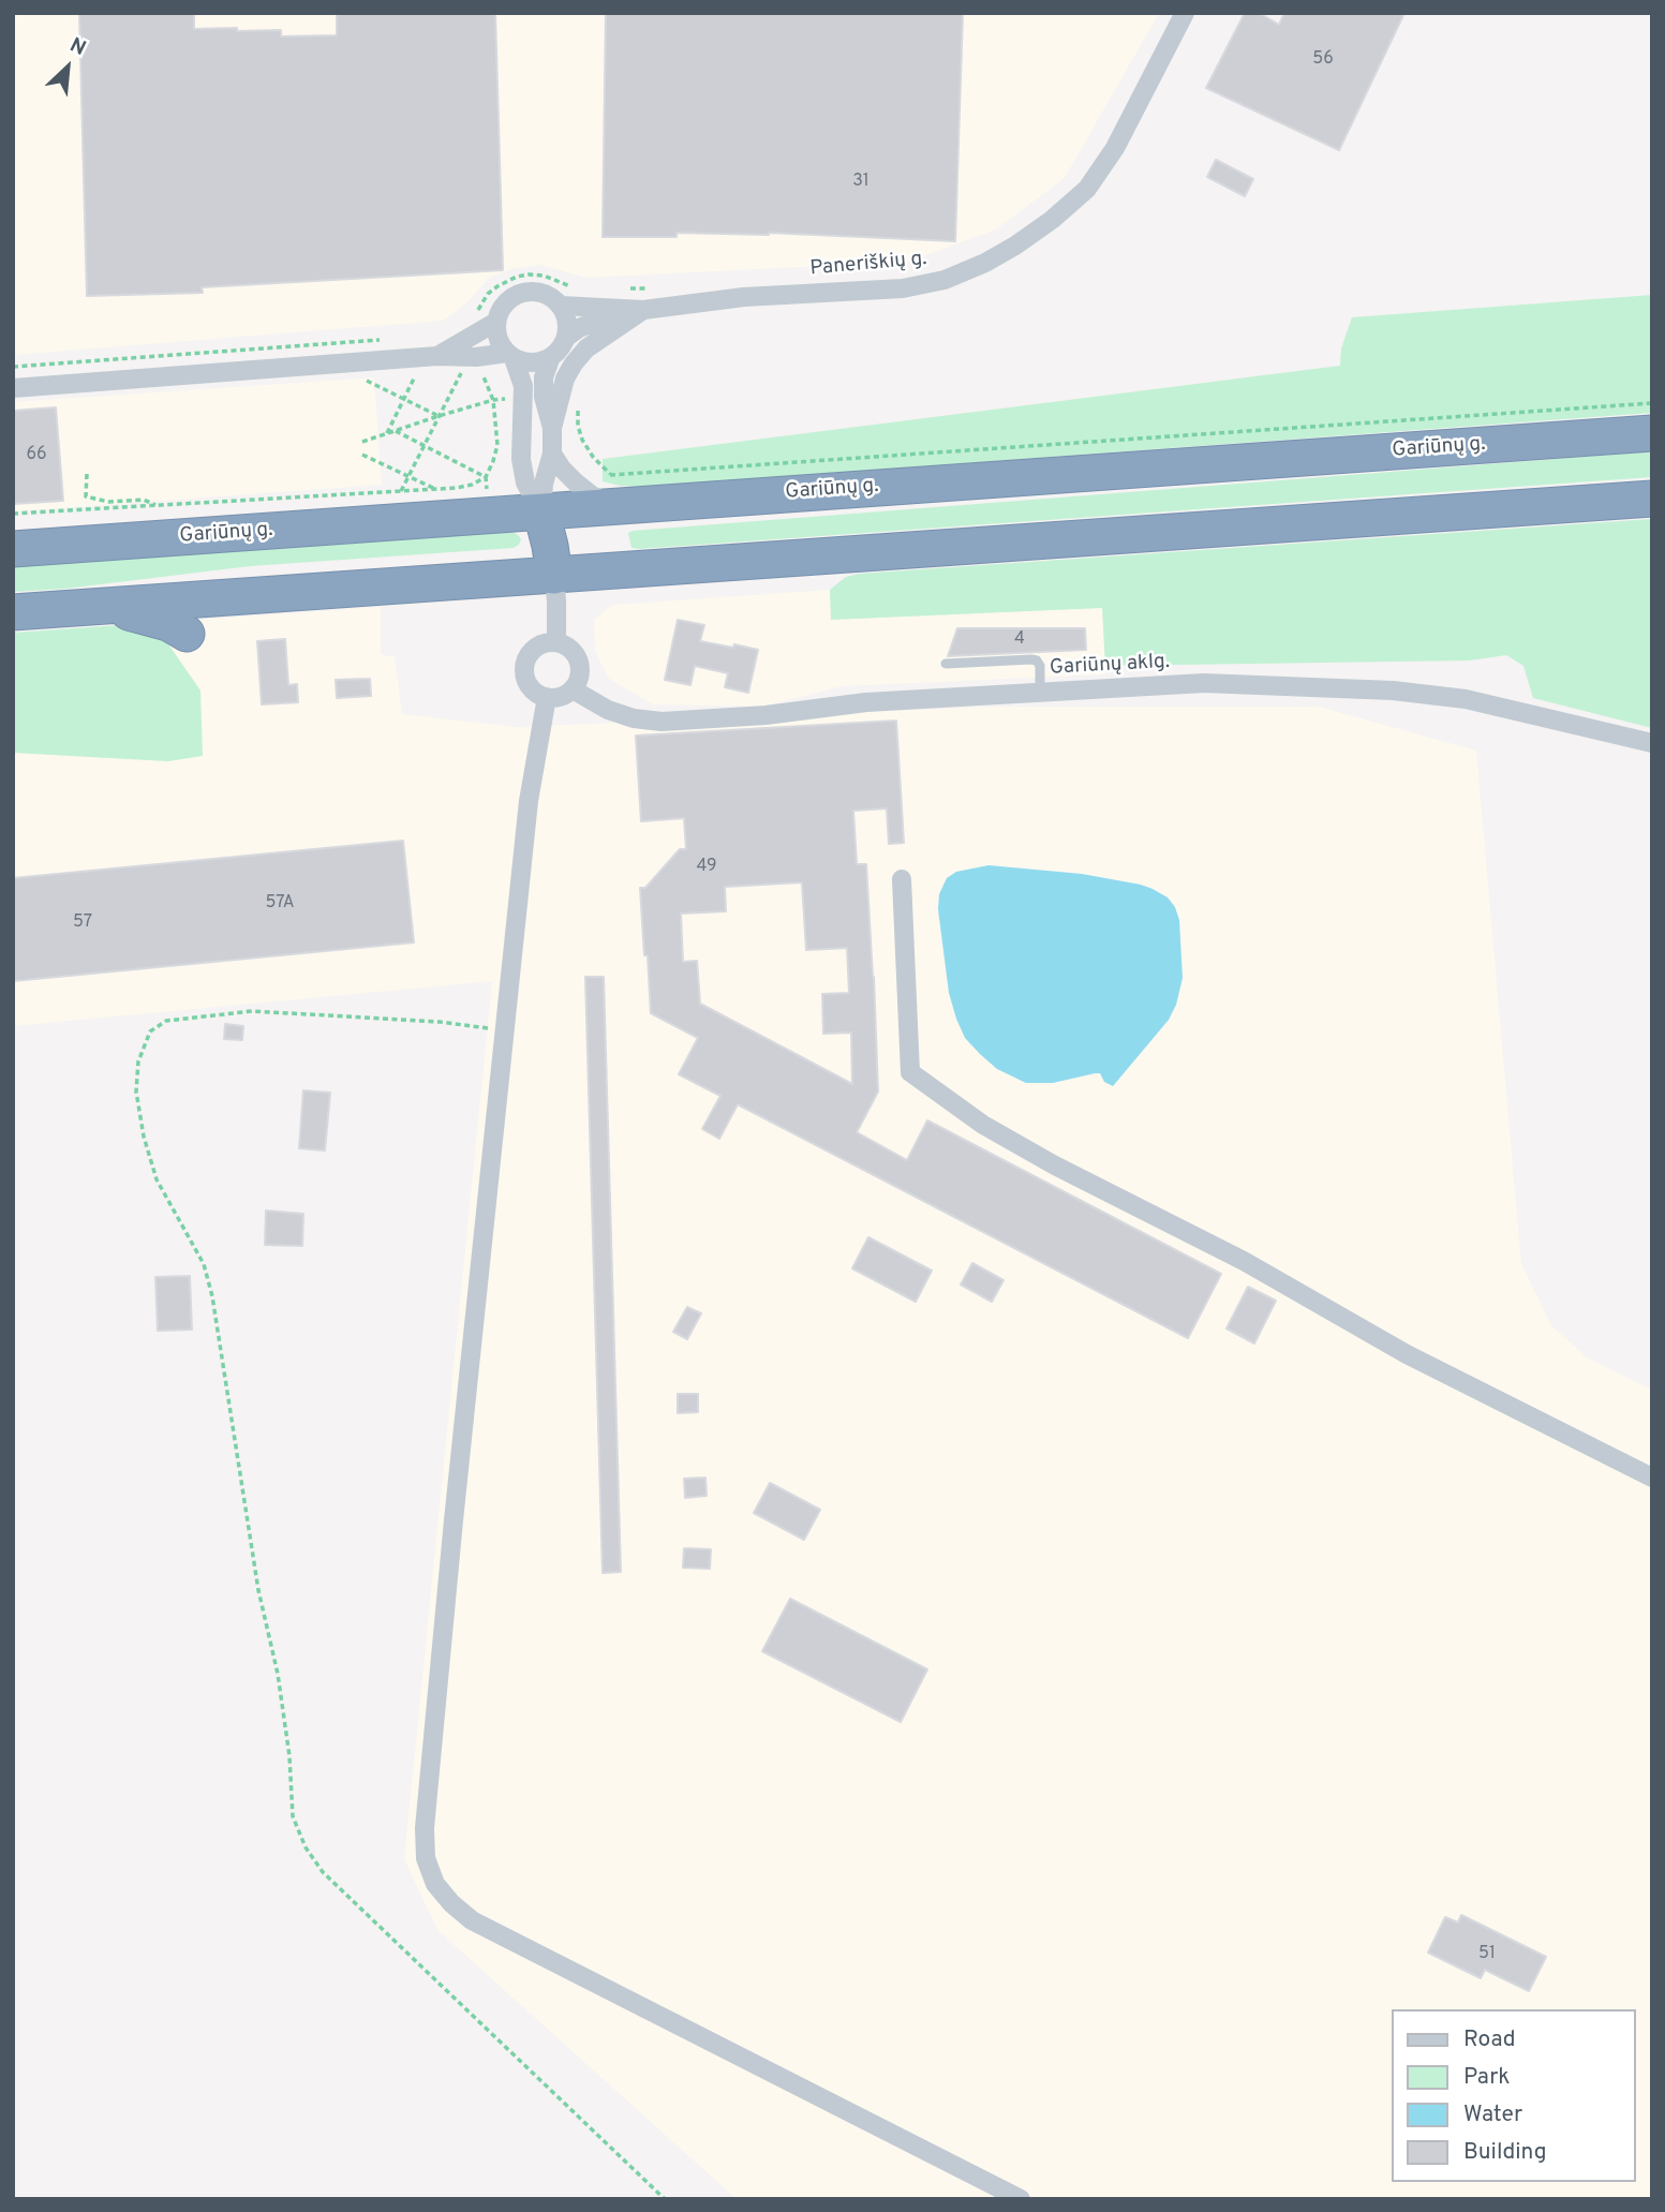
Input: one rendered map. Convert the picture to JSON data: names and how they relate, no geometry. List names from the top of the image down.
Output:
{
  "streets": {
    "highway": ["Gariūnų g."],
    "street": ["Paneriškių g.", "Gariūnų aklg."]
  },
  "house_numbers": [
    "56",
    "31",
    "66",
    "4",
    "49",
    "57A",
    "57",
    "51"
  ],
  "legend": [
    "Road",
    "Park",
    "Water",
    "Building"
  ],
  "north": "top right"
}
